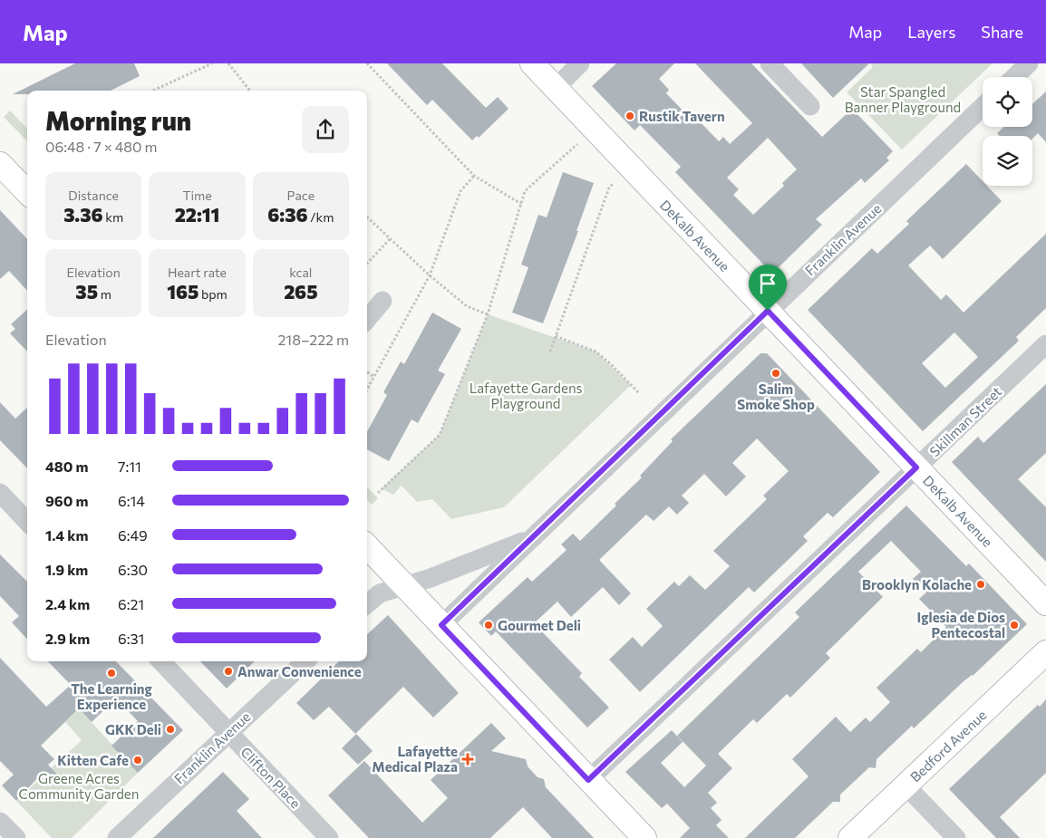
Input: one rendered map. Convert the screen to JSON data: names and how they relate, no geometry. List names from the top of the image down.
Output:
{
  "streets": {
    "main road": ["DeKalb Avenue", "Bedford Avenue"],
    "street": ["Franklin Avenue", "Skillman Street", "Clifton Place"]
  },
  "crossings": [
    ["DeKalb Avenue", "Franklin Avenue"],
    ["DeKalb Avenue", "Skillman Street"],
    ["Franklin Avenue", "Clifton Place"]
  ],
  "parks": ["Star Spangled Banner Playground", "Lafayette Gardens Playground", "Greene Acres Community Garden"],
  "places": {
    "other": [
      "Rustik Tavern",
      "Salim Smoke Shop",
      "Brooklyn Kolache",
      "Gourmet Deli",
      "Iglesia de Dios Pentecostal",
      "Anwar Convenience",
      "The Learning Experience",
      "GKK Deli",
      "Kitten Cafe"
    ],
    "health": ["Lafayette Medical Plaza"]
  },
  "page": {
    "header": "Map",
    "nav": ["Map", "Layers", "Share"],
    "heading": ["Morning run", "06:48 · 7 × 480 m"],
    "stats": [
      ["Distance", "3.36 km"],
      ["Time", "22:11"],
      ["Pace", "6:36 /km"],
      ["Elevation", "35 m"],
      ["Heart rate", "165 bpm"],
      ["kcal", "265"]
    ],
    "chart": ["Elevation", "218–222 m"],
    "list": [
      {
        "name": "480 m",
        "note": "7:11"
      },
      {
        "name": "960 m",
        "note": "6:14"
      },
      {
        "name": "1.4 km",
        "note": "6:49"
      },
      {
        "name": "1.9 km",
        "note": "6:30"
      },
      {
        "name": "2.4 km",
        "note": "6:21"
      },
      {
        "name": "2.9 km",
        "note": "6:31"
      }
    ]
  }
}
